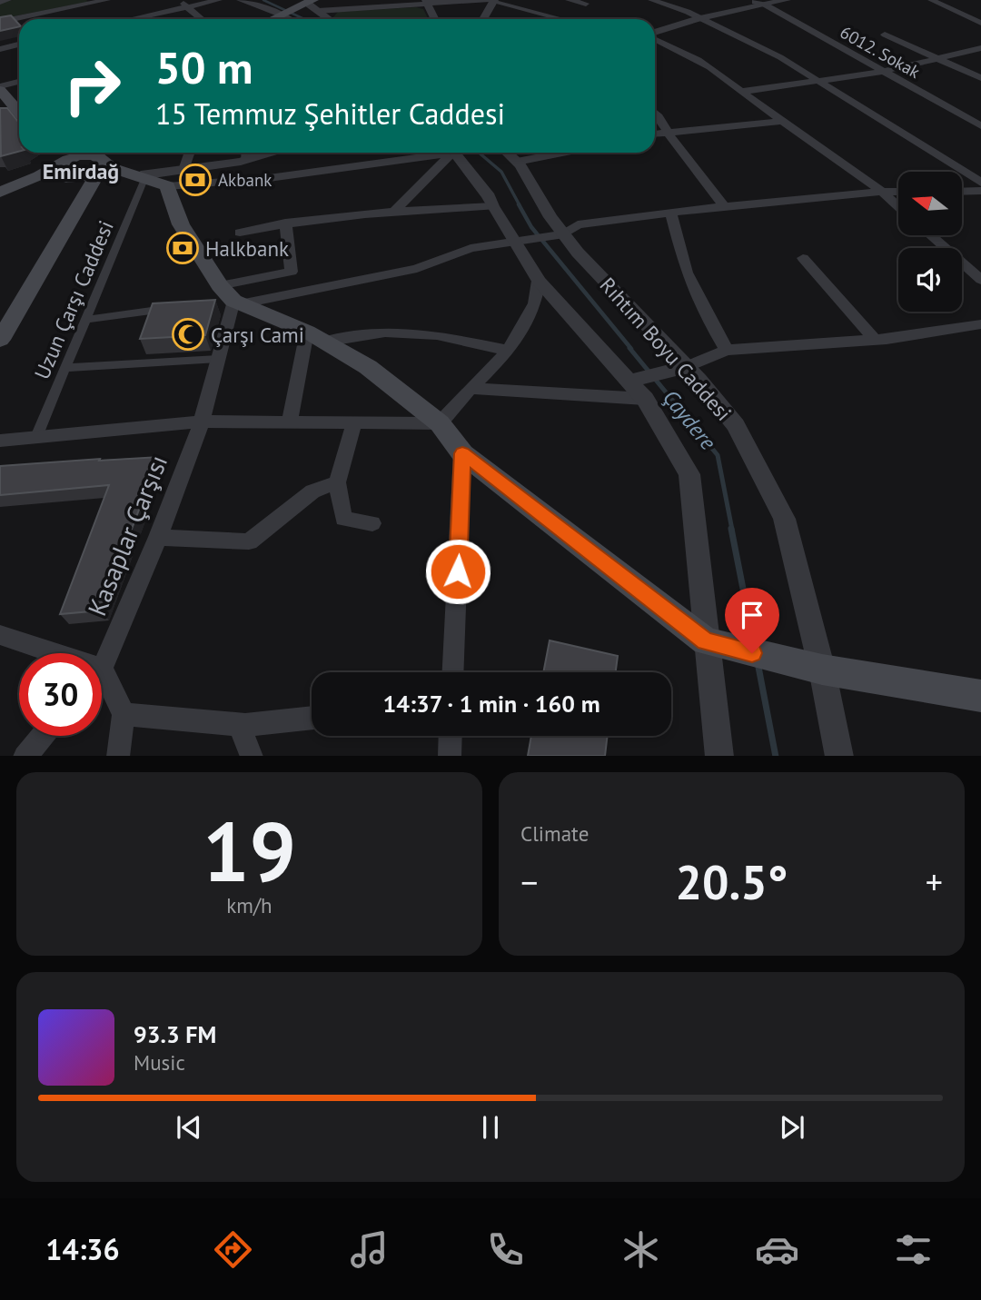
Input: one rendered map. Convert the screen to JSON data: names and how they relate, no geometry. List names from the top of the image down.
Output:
{
  "streets": {
    "street": [
      "6012. Sokak",
      "Uzun Çarşı Caddesi",
      "Rıhtım Boyu Caddesi",
      "Kasaplar Çarşısı"
    ]
  },
  "districts": ["Emirdağ"],
  "water": ["Çaydere"],
  "places": {
    "bank": ["Akbank", "Halkbank"],
    "mosque": ["Çarşı Cami"]
  },
  "north": "left",
  "page": {
    "turn": ["50 m", "15 Temmuz Şehitler Caddesi"],
    "limit": "30",
    "trip": "14:37 · 1 min · 160 m",
    "tile": [
      ["19", "km/h"],
      "Climate"
    ],
    "heat": ["−", "20.5°", "+"],
    "song": ["93.3 FM", "Music"],
    "tabs": "14:36"
  }
}
